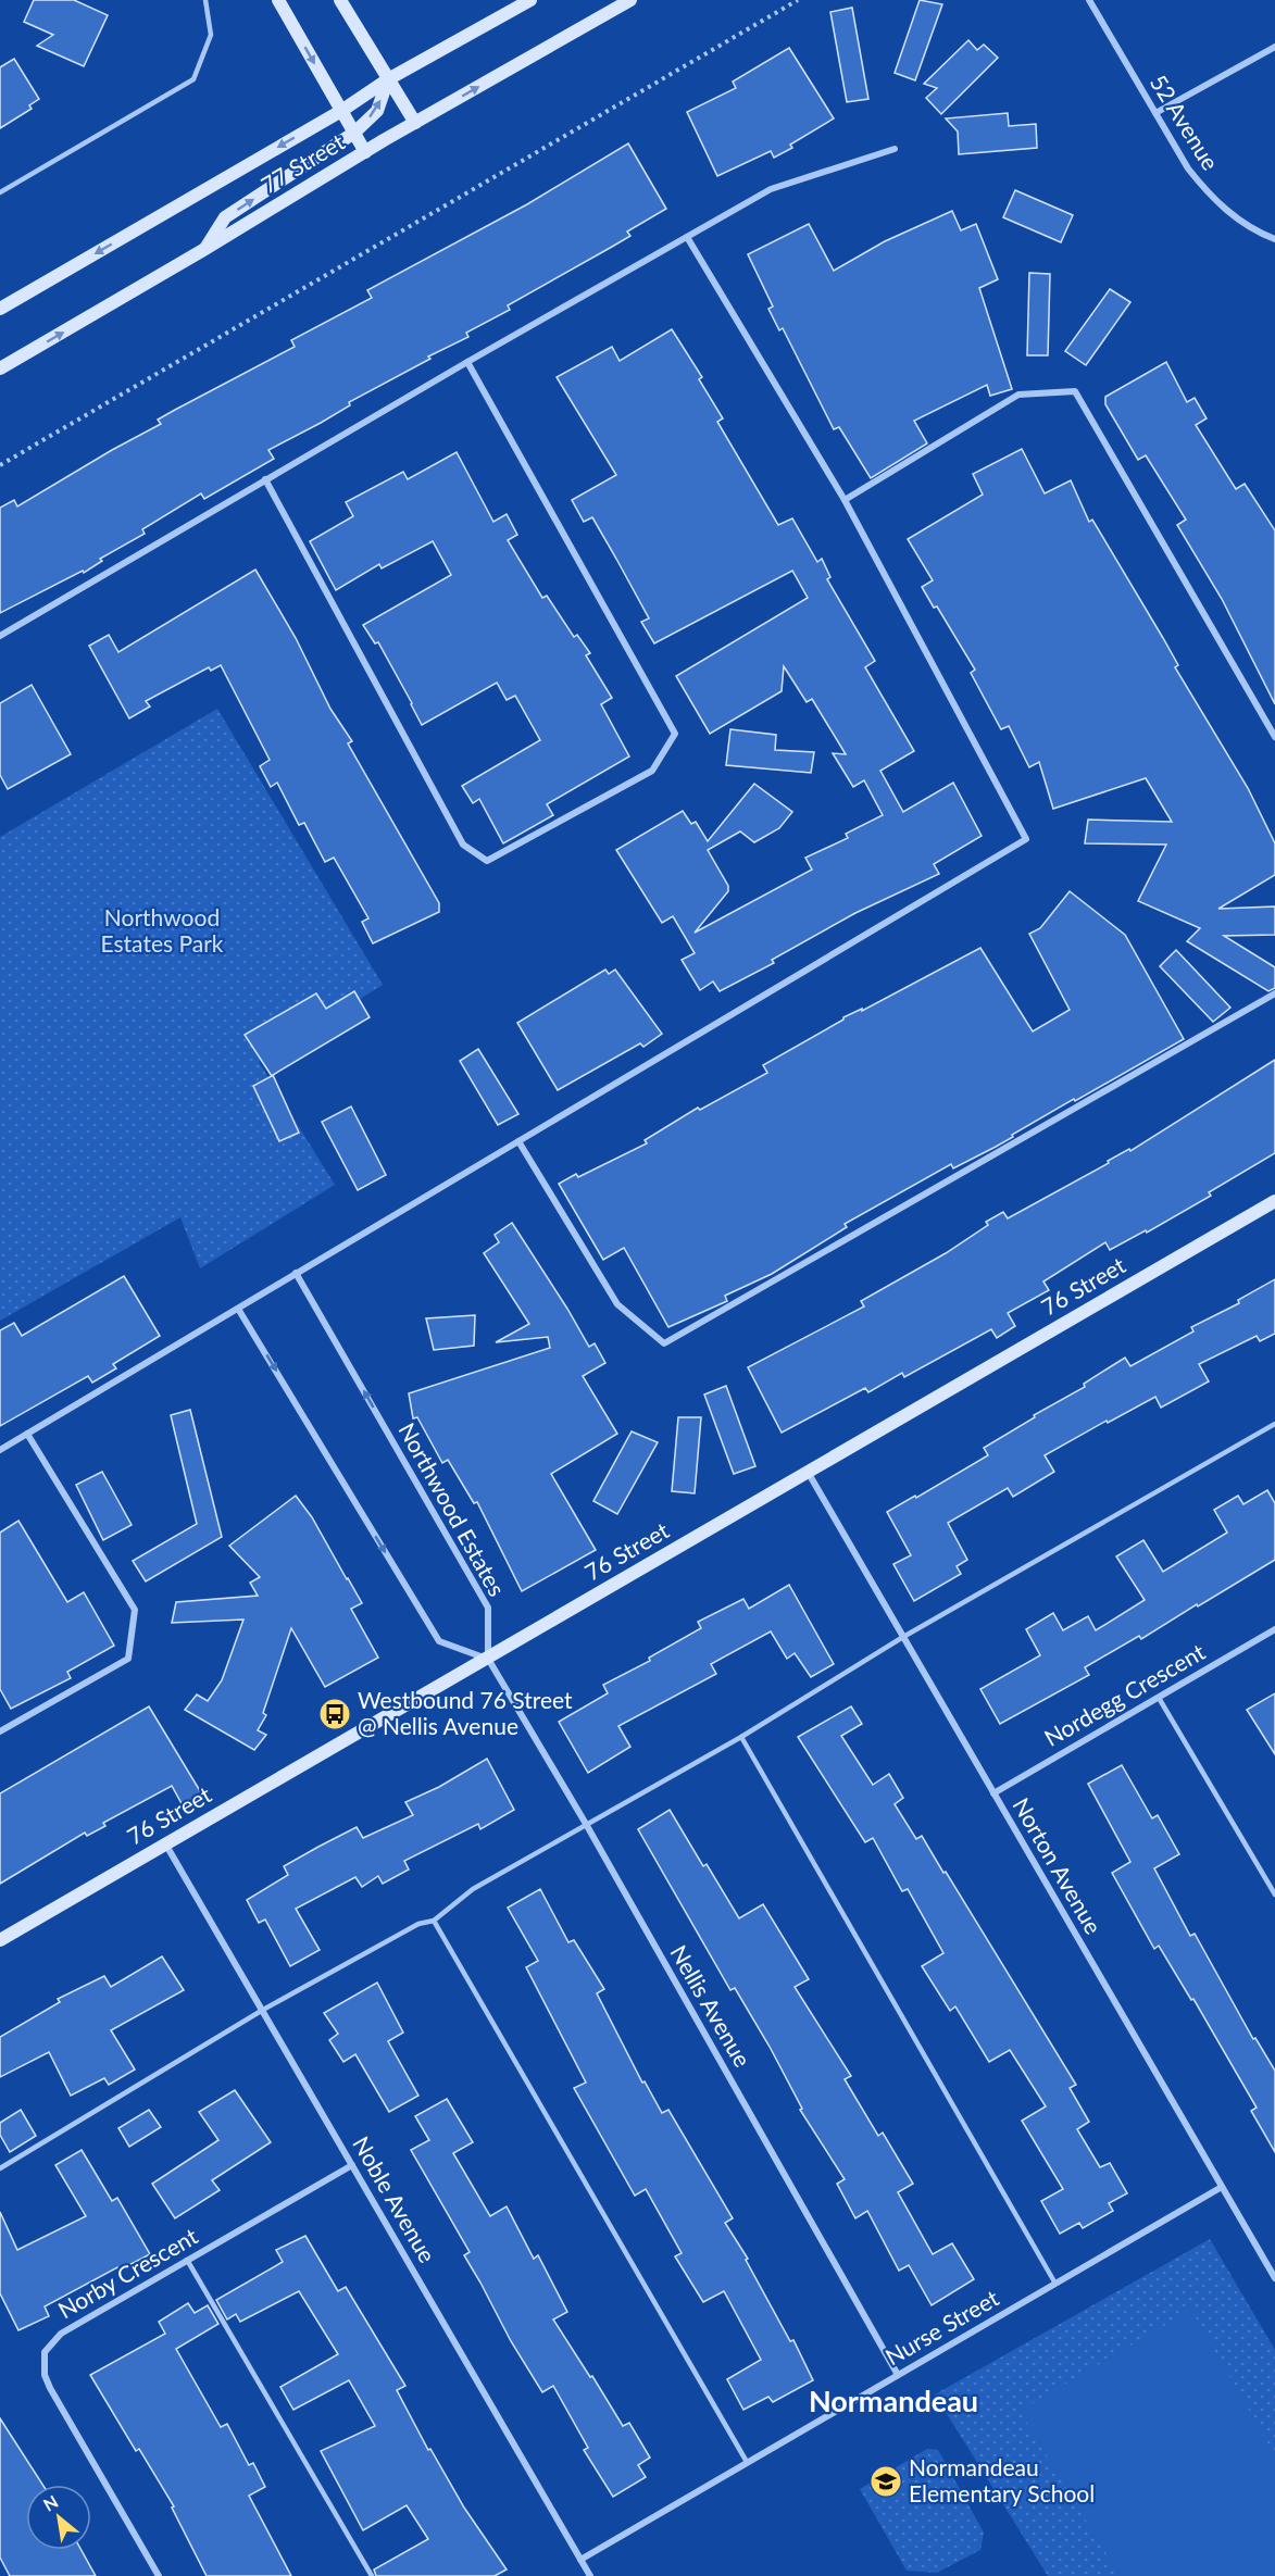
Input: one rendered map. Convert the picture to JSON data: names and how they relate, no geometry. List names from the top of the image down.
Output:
{
  "streets": {
    "street": [
      "52 Avenue",
      "77 Street",
      "76 Street",
      "Northwood Estates",
      "Nordegg Crescent",
      "Norton Avenue",
      "Nellis Avenue",
      "Noble Avenue",
      "Norby Crescent",
      "Nurse Street"
    ]
  },
  "crossings": [
    ["76 Street", "Northwood Estates"],
    ["76 Street", "Norton Avenue"],
    ["76 Street", "Nellis Avenue"],
    ["76 Street", "Noble Avenue"],
    ["Northwood Estates", "Nellis Avenue"],
    ["Nordegg Crescent", "Norton Avenue"],
    ["Norton Avenue", "Nurse Street"],
    ["Nellis Avenue", "Nurse Street"],
    ["Noble Avenue", "Norby Crescent"],
    ["Noble Avenue", "Nurse Street"]
  ],
  "one_way": ["Northwood Estates"],
  "districts": ["Normandeau"],
  "parks": ["Northwood Estates Park"],
  "places": {
    "bus stop": ["Westbound 76 Street @ Nellis Avenue"],
    "school or university": ["Normandeau Elementary School"]
  },
  "north": "top left"
}
